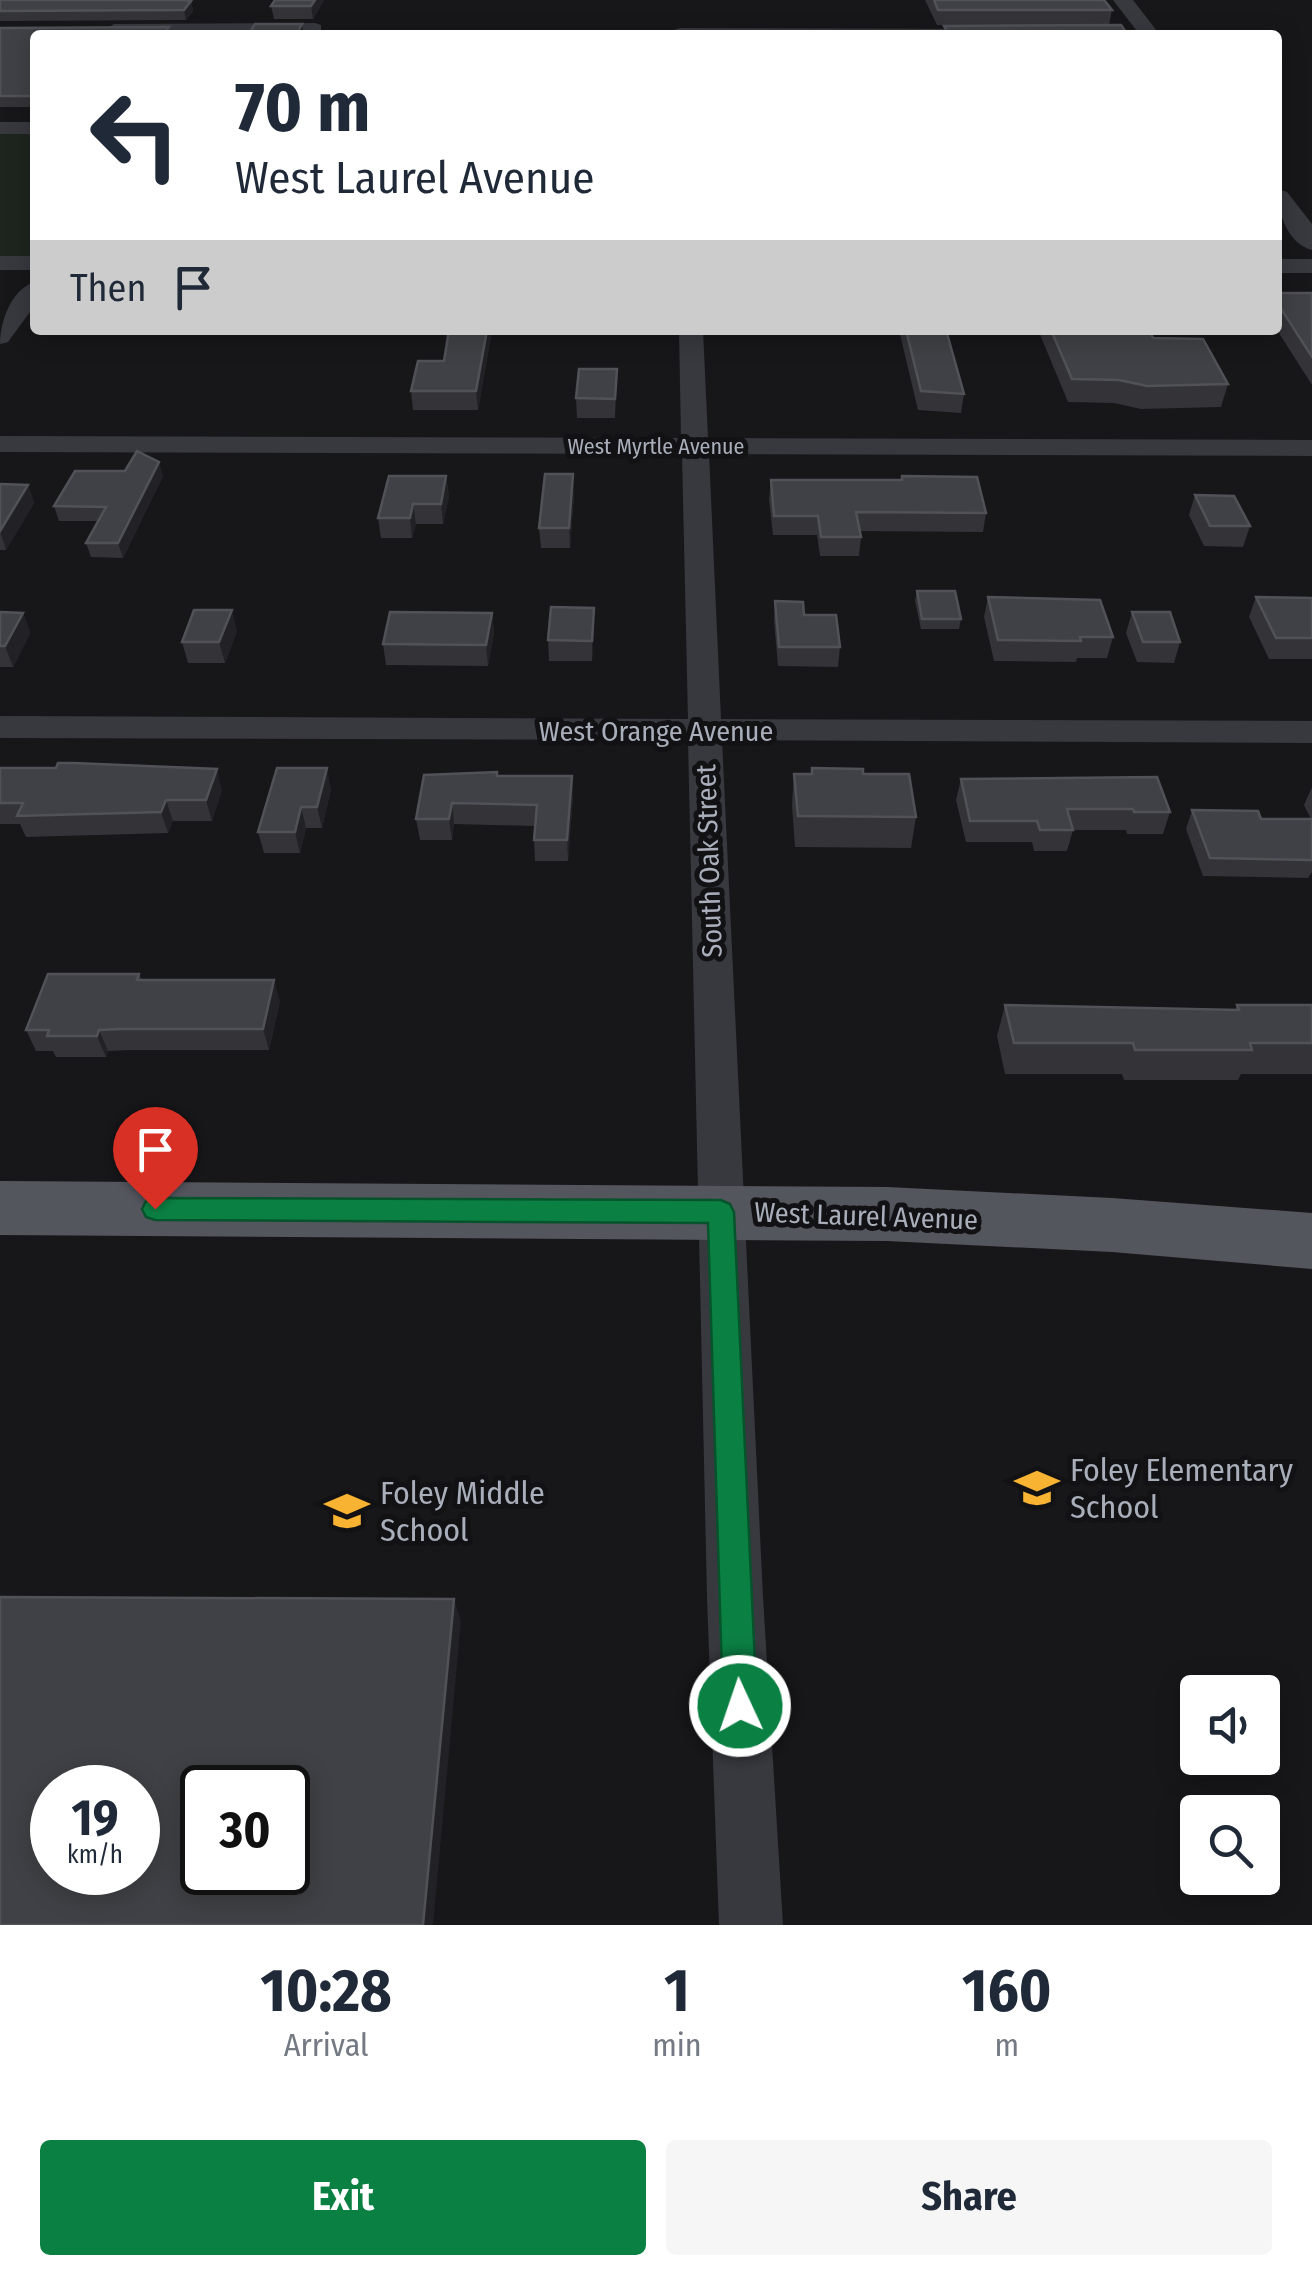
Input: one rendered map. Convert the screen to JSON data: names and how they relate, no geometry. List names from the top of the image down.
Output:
{
  "streets": {
    "main road": ["West Laurel Avenue"],
    "street": ["West Myrtle Avenue", "West Orange Avenue", "South Oak Street"]
  },
  "crossings": [
    ["West Myrtle Avenue", "South Oak Street"],
    ["West Orange Avenue", "South Oak Street"],
    ["South Oak Street", "West Laurel Avenue"]
  ],
  "places": {
    "school or university": ["Foley Elementary School", "Foley Middle School"]
  },
  "page": {
    "turn": ["70 m", "West Laurel Avenue"],
    "then": "Then",
    "speed": "19 km/h",
    "limit": "30",
    "eta": [
      "10:28",
      "Arrival",
      "1",
      "min",
      "160",
      "m"
    ],
    "buttons": ["Exit", "Share"]
  }
}
